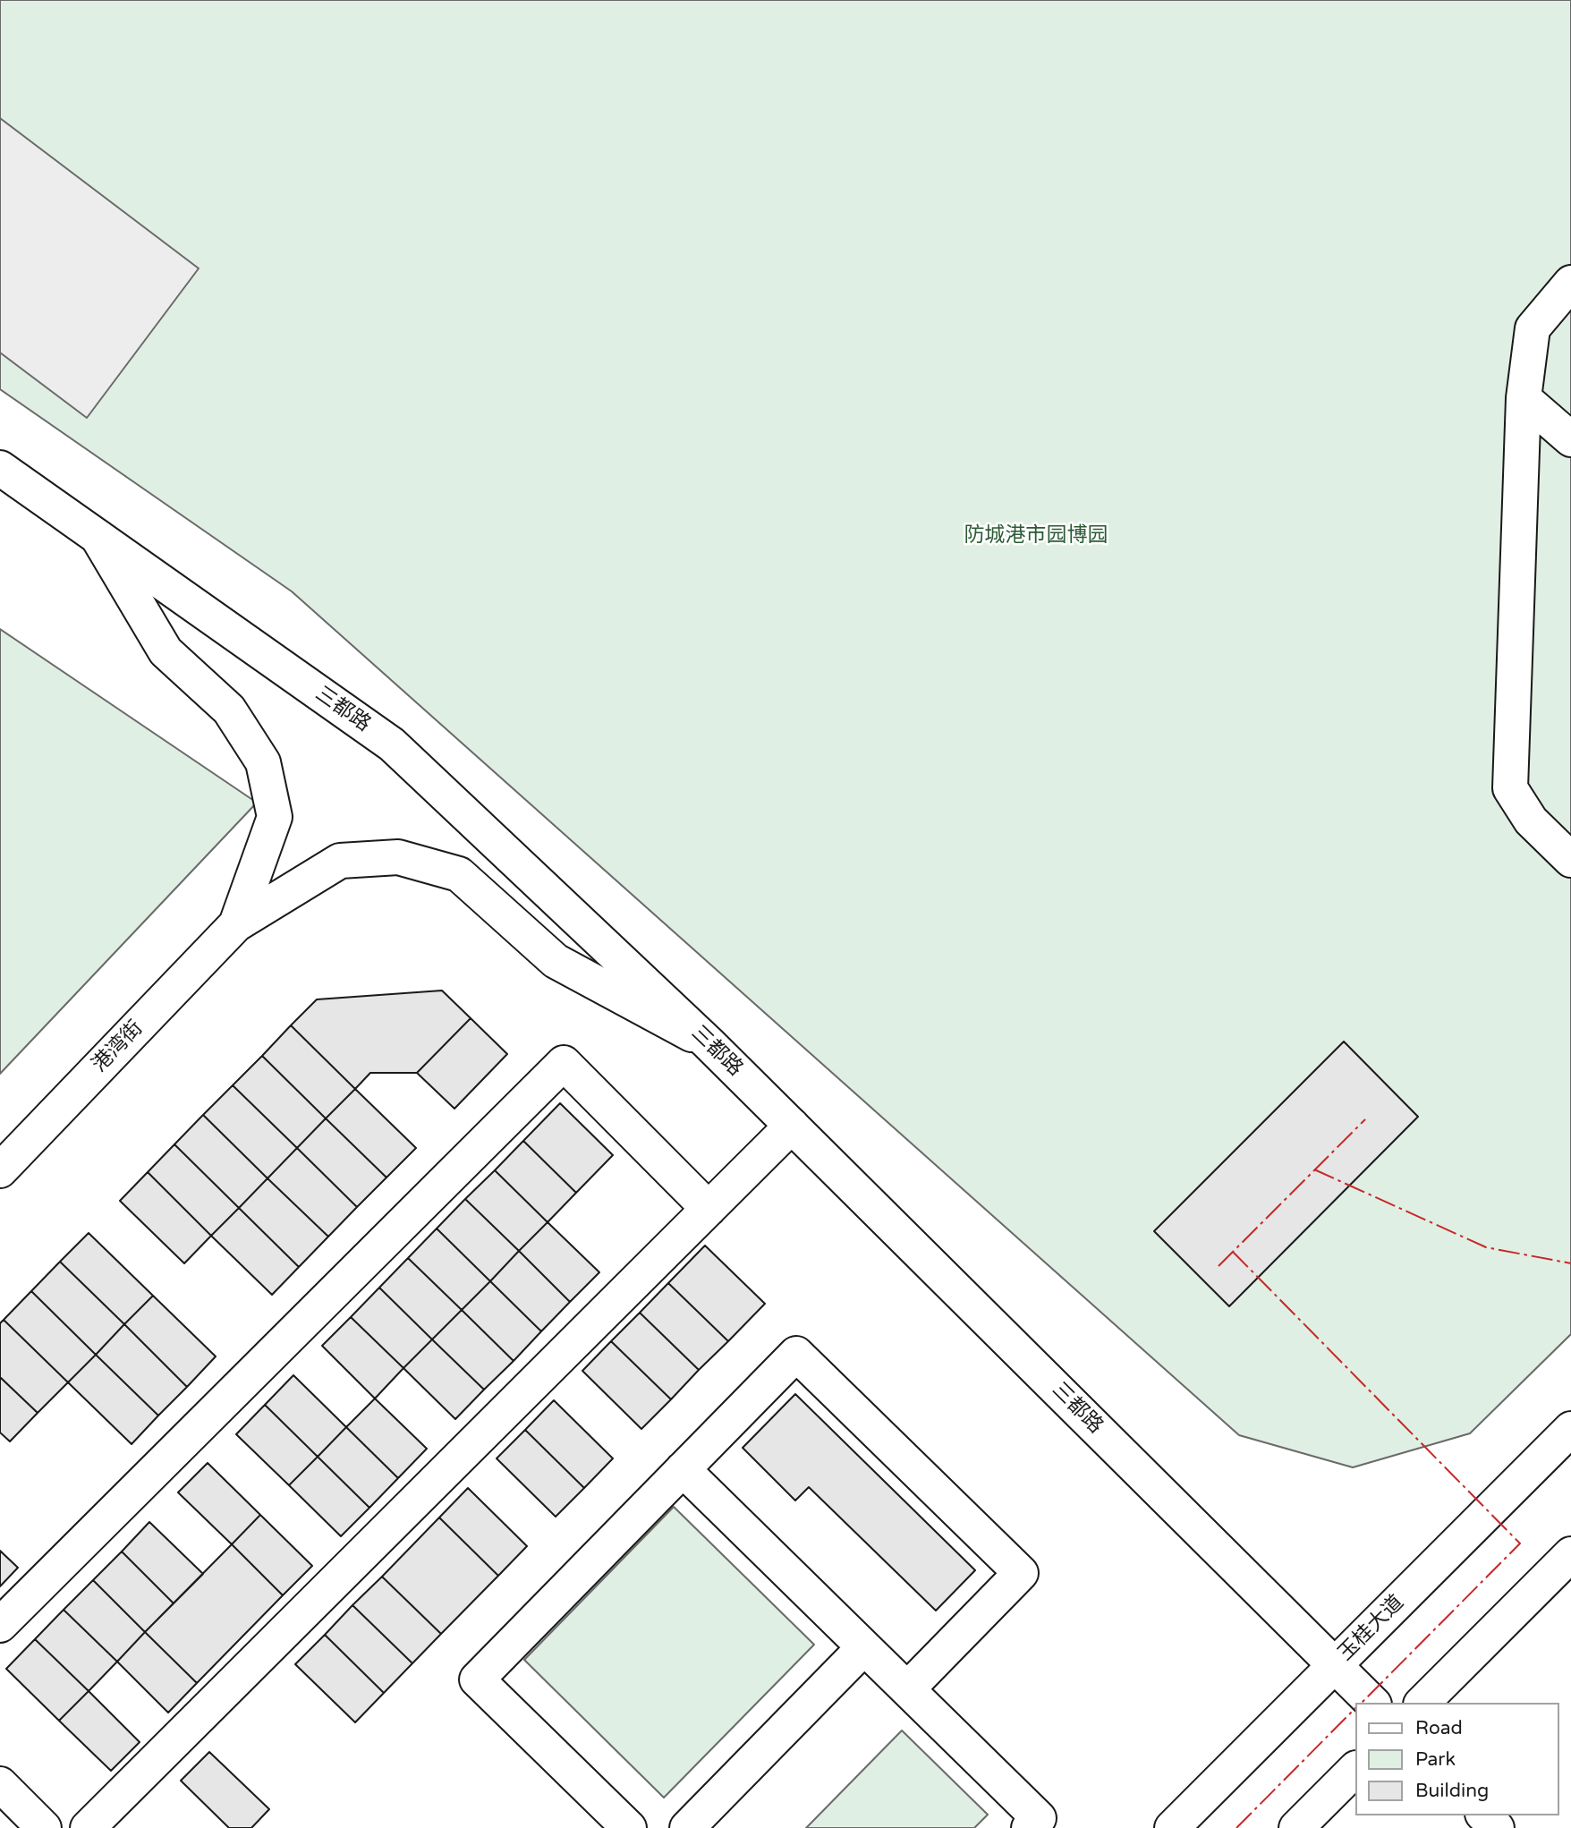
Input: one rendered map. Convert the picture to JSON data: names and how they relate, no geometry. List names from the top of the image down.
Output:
{
  "streets": {
    "main road": ["三都路", "港湾街", "玉桂大道"]
  },
  "crossings": [
    ["三都路", "玉桂大道"]
  ],
  "parks": ["防城港市园博园"],
  "legend": ["Road", "Park", "Building"]
}
